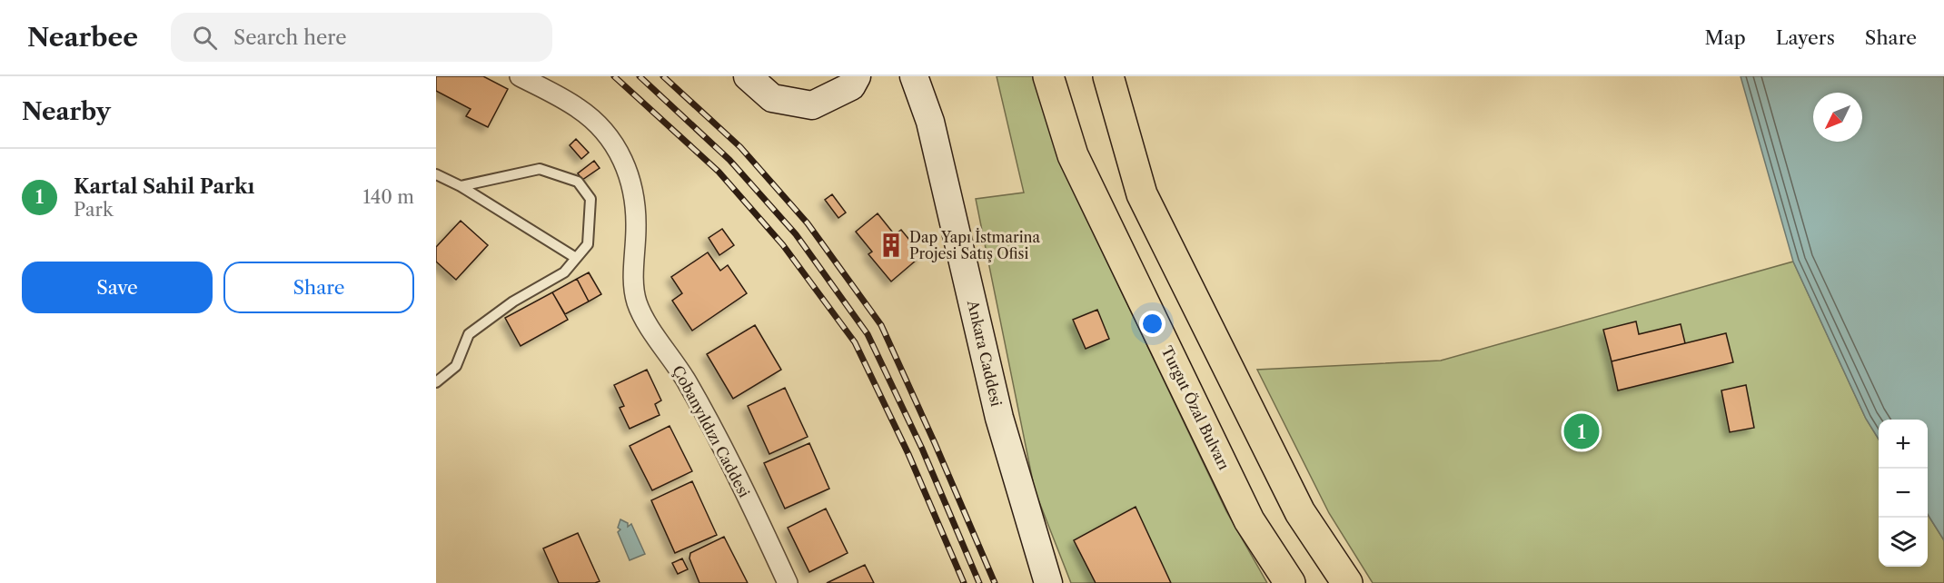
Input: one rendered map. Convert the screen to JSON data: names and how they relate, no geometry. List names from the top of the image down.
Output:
{
  "streets": {
    "highway": ["Turgut Özal Bulvarı"],
    "main road": ["Ankara Caddesi"],
    "street": ["Çobanyıldızı Caddesi"]
  },
  "places": {
    "building": ["Dap Yapı İstmarina Projesi Satış Ofisi"]
  },
  "north": "bottom left",
  "page": {
    "header": "Nearbee",
    "search": "Search here",
    "nav": ["Map", "Layers", "Share"],
    "heading": "Nearby",
    "list": [
      {
        "mark": "1",
        "name": "Kartal Sahil Parkı",
        "note": "Park",
        "value": "140 m"
      }
    ],
    "buttons": ["Save", "Share"],
    "pins": "1",
    "map_buttons": ["+", "−"]
  }
}
